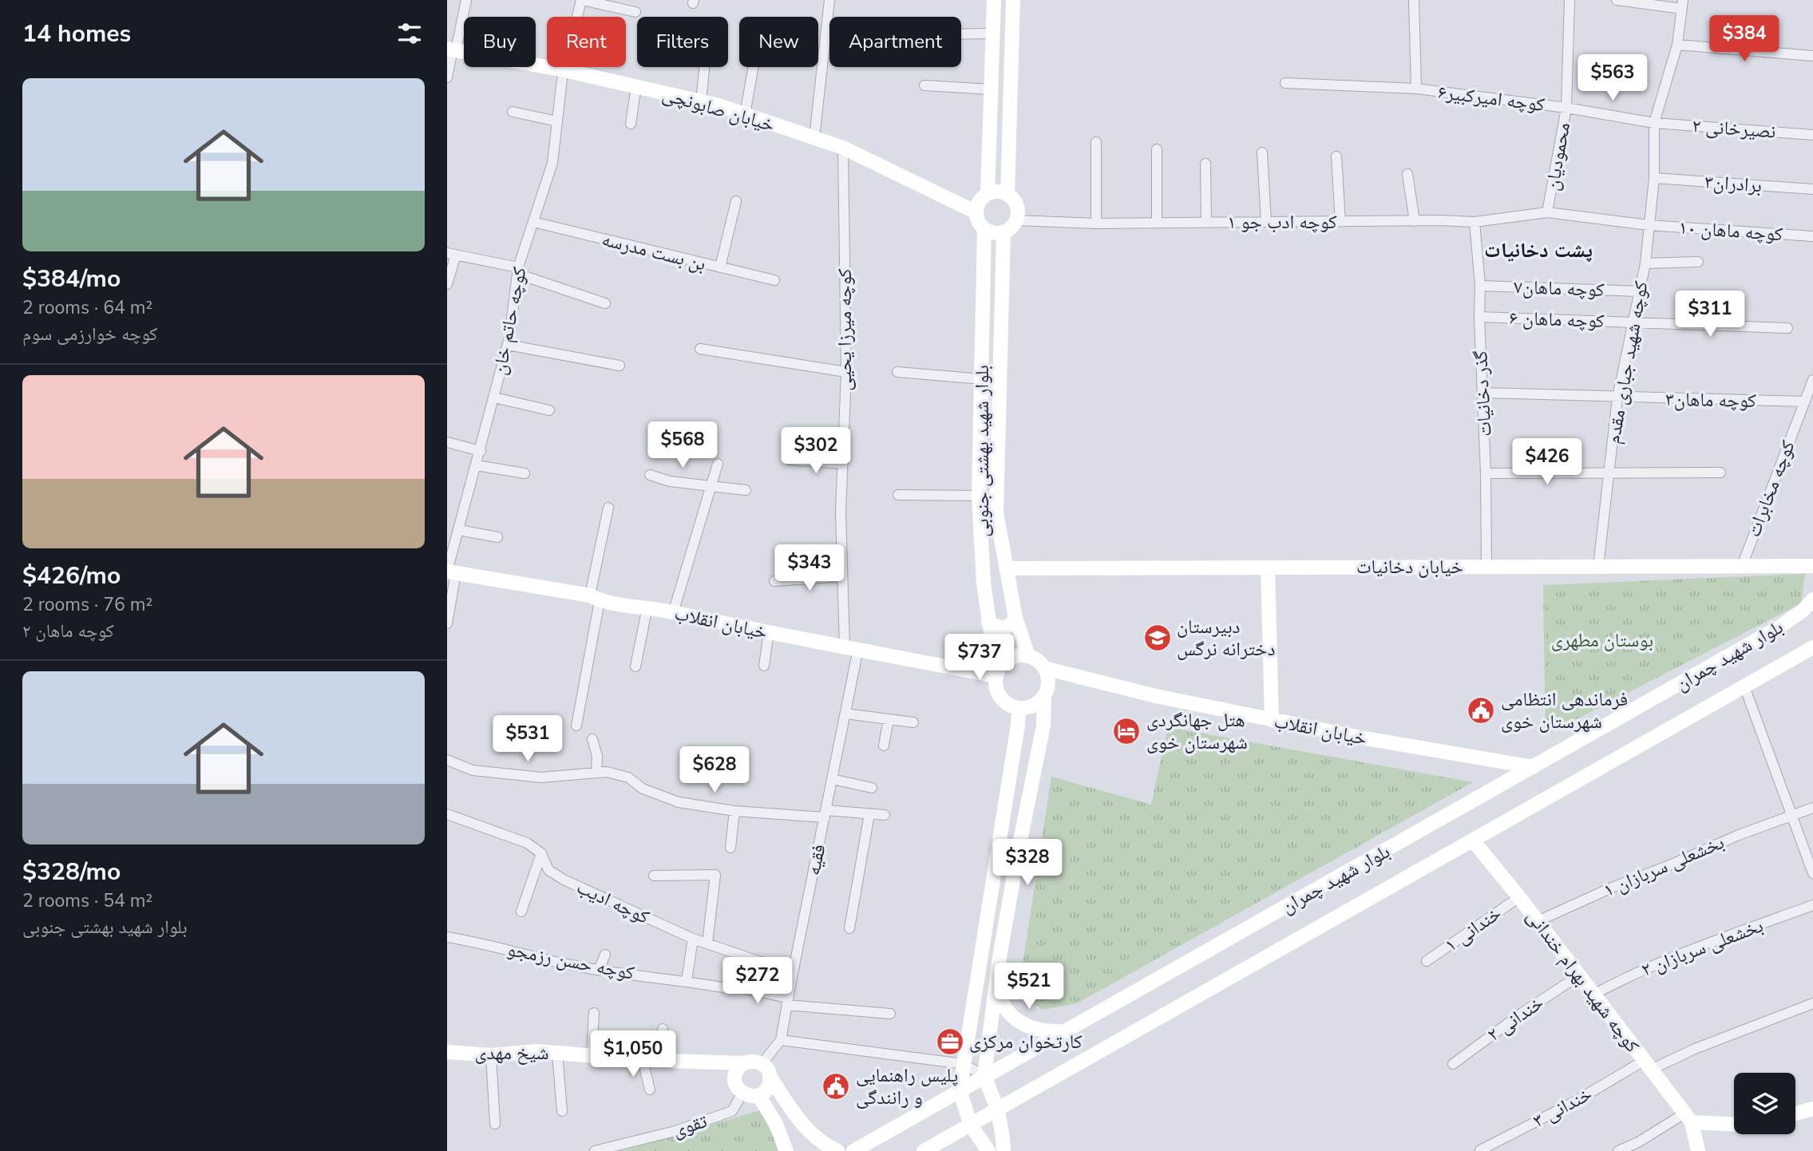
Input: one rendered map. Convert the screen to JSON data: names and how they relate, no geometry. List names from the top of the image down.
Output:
{
  "streets": {
    "main road": [
      "خیابان صابونچی",
      "بلوار شهید بهشتی جنوبی",
      "خیابان دخانیات",
      "خیابان انقلاب",
      "بلوار شهید چمران",
      "کوچه شهید بهرام خندانی",
      "شیخ مهدی"
    ],
    "street": [
      "کوچه امیرکبیر۶",
      "نصیرخانی ۲",
      "محمودیان",
      "برادران۳",
      "کوچه ادب جو ۱",
      "کوچه ماهان ۱۰",
      "بن بست مدرسه",
      "کوچه ماهان۷",
      "کوچه ماهان ۶",
      "کوچه حاتم خان",
      "کوچه میرزا یحیی",
      "کوچه شهید جباری مقدم",
      "گذر دخانیات",
      "کوچه ماهان۳",
      "کوچه مخابرات",
      "فقیه",
      "بخشعلی سربازان ۱",
      "کوچه ادیب",
      "خندانی ۱",
      "بخشعلی سربازان ۲",
      "کوچه حسن رزمجو",
      "خندانی ۲",
      "خندانی ۳",
      "تقوی"
    ]
  },
  "crossings": [
    ["کوچه امیرکبیر۶", "نصیرخانی ۲"],
    ["کوچه امیرکبیر۶", "محمودیان"],
    ["کوچه امیرکبیر۶", "کوچه شهید جباری مقدم"],
    ["خیابان صابونچی", "کوچه ادب جو ۱"],
    ["خیابان صابونچی", "کوچه حاتم خان"],
    ["خیابان صابونچی", "کوچه میرزا یحیی"],
    ["خیابان صابونچی", "بلوار شهید بهشتی جنوبی"],
    ["نصیرخانی ۲", "کوچه شهید جباری مقدم"],
    ["محمودیان", "کوچه ادب جو ۱"],
    ["محمودیان", "کوچه ماهان ۱۰"],
    ["برادران۳", "کوچه شهید جباری مقدم"],
    ["کوچه ادب جو ۱", "کوچه ماهان ۱۰"],
    ["کوچه ادب جو ۱", "گذر دخانیات"],
    ["کوچه ادب جو ۱", "بلوار شهید بهشتی جنوبی"],
    ["کوچه ماهان ۱۰", "کوچه شهید جباری مقدم"],
    ["بن بست مدرسه", "کوچه حاتم خان"],
    ["کوچه ماهان۷", "کوچه شهید جباری مقدم"],
    ["کوچه ماهان۷", "گذر دخانیات"],
    ["کوچه ماهان ۶", "کوچه شهید جباری مقدم"],
    ["کوچه ماهان ۶", "گذر دخانیات"],
    ["کوچه حاتم خان", "خیابان انقلاب"],
    ["کوچه میرزا یحیی", "خیابان انقلاب"],
    ["کوچه میرزا یحیی", "فقیه"],
    ["کوچه شهید جباری مقدم", "کوچه ماهان۳"],
    ["کوچه شهید جباری مقدم", "خیابان دخانیات"],
    ["گذر دخانیات", "کوچه ماهان۳"],
    ["گذر دخانیات", "خیابان دخانیات"],
    ["کوچه ماهان۳", "کوچه مخابرات"],
    ["بلوار شهید بهشتی جنوبی", "خیابان دخانیات"],
    ["بلوار شهید بهشتی جنوبی", "خیابان انقلاب"],
    ["کوچه مخابرات", "خیابان دخانیات"],
    ["خیابان انقلاب", "بلوار شهید چمران"],
    ["خیابان انقلاب", "فقیه"],
    ["بلوار شهید چمران", "کوچه شهید بهرام خندانی"],
    ["فقیه", "کوچه ادیب"],
    ["فقیه", "کوچه حسن رزمجو"],
    ["فقیه", "شیخ مهدی"],
    ["فقیه", "تقوی"],
    ["بخشعلی سربازان ۱", "کوچه شهید بهرام خندانی"],
    ["خندانی ۱", "کوچه شهید بهرام خندانی"],
    ["بخشعلی سربازان ۲", "کوچه شهید بهرام خندانی"],
    ["کوچه شهید بهرام خندانی", "خندانی ۲"],
    ["کوچه شهید بهرام خندانی", "خندانی ۳"],
    ["شیخ مهدی", "تقوی"]
  ],
  "districts": ["پشت دخانیات"],
  "parks": ["بوستان مطهری"],
  "places": {
    "school or university": ["دبیرستان دخترانه نرگس"],
    "public building": ["فرماندهی انتظامی شهرستان خوی", "پلیس راهنمایی و رانندگی"],
    "hotel": ["هتل جهانگردی شهرستان خوی"],
    "office": ["کارتخوان مرکزی"]
  },
  "page": {
    "heading": "14 homes",
    "price": [
      "$384",
      "$563",
      "$311",
      "$568",
      "$302",
      "$426",
      "$343",
      "$737",
      "$531",
      "$628",
      "$328",
      "$272",
      "$521",
      "$1,050"
    ],
    "chip": [
      "Buy",
      "Rent",
      "Filters",
      "New",
      "Apartment"
    ],
    "list": [
      {
        "name": "$384/mo",
        "note": "2 rooms · 64 m² · کوچه خوارزمی سوم"
      },
      {
        "name": "$426/mo",
        "note": "2 rooms · 76 m² · کوچه ماهان ۲"
      },
      {
        "name": "$328/mo",
        "note": "2 rooms · 54 m² · بلوار شهید بهشتی جنوبی"
      }
    ]
  }
}
